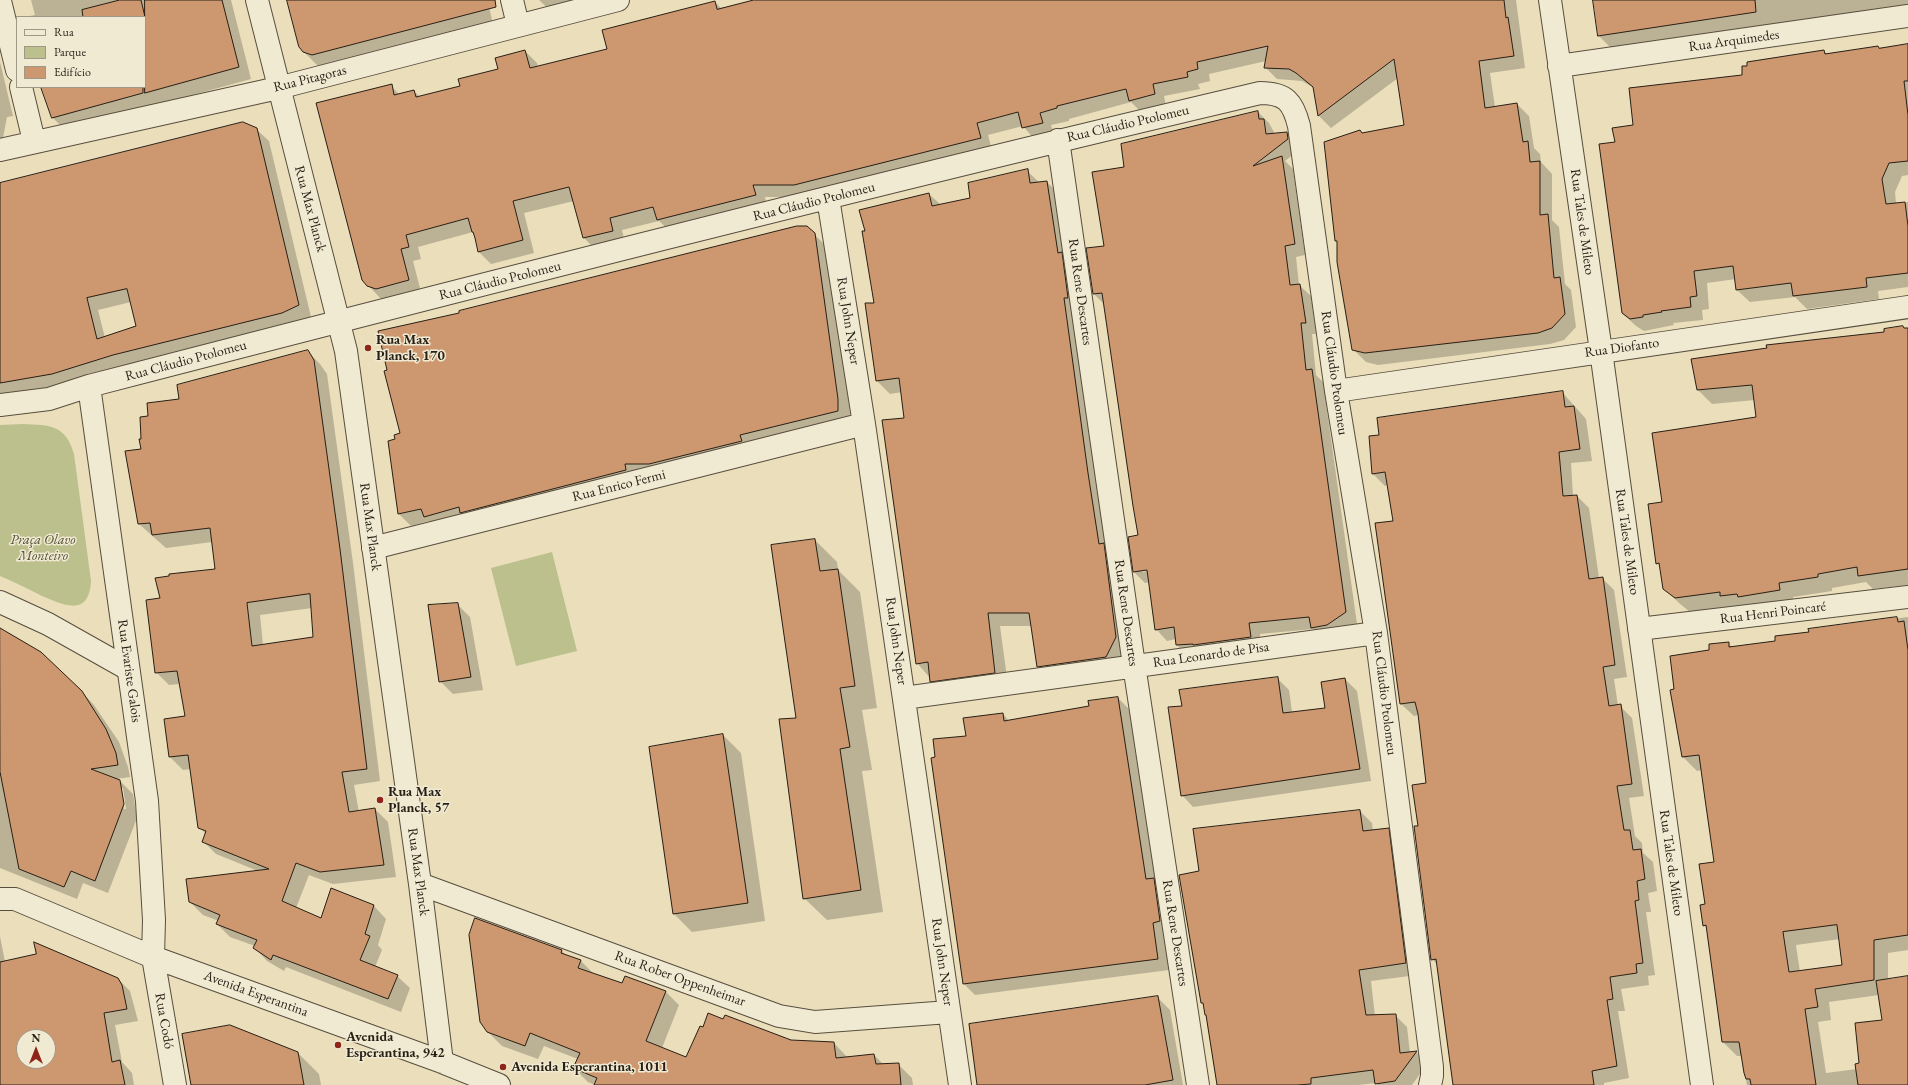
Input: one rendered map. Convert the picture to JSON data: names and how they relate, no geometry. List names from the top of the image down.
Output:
{
  "streets": {
    "street": [
      "Rua Arquimedes",
      "Rua Pitagoras",
      "Rua Cláudio Ptolomeu",
      "Rua Max Planck",
      "Rua Tales de Mileto",
      "Rua Rene Descartes",
      "Rua John Neper",
      "Rua Diofanto",
      "Rua Enrico Fermi",
      "Rua Henri Poincaré",
      "Rua Leonardo de Pisa",
      "Rua Evariste Galois",
      "Rua Rober Oppenheimar",
      "Avenida Esperantina",
      "Rua Codó"
    ]
  },
  "crossings": [
    ["Rua Arquimedes", "Rua Tales de Mileto"],
    ["Rua Pitagoras", "Rua Max Planck"],
    ["Rua Cláudio Ptolomeu", "Rua Max Planck"],
    ["Rua Cláudio Ptolomeu", "Rua Rene Descartes"],
    ["Rua Cláudio Ptolomeu", "Rua John Neper"],
    ["Rua Cláudio Ptolomeu", "Rua Diofanto"],
    ["Rua Cláudio Ptolomeu", "Rua Leonardo de Pisa"],
    ["Rua Cláudio Ptolomeu", "Rua Evariste Galois"],
    ["Rua Max Planck", "Rua Enrico Fermi"],
    ["Rua Max Planck", "Rua Rober Oppenheimar"],
    ["Rua Max Planck", "Avenida Esperantina"],
    ["Rua Tales de Mileto", "Rua Diofanto"],
    ["Rua Tales de Mileto", "Rua Henri Poincaré"],
    ["Rua Rene Descartes", "Rua Leonardo de Pisa"],
    ["Rua John Neper", "Rua Enrico Fermi"],
    ["Rua John Neper", "Rua Leonardo de Pisa"],
    ["Rua John Neper", "Rua Rober Oppenheimar"],
    ["Rua Evariste Galois", "Avenida Esperantina"],
    ["Rua Evariste Galois", "Rua Codó"],
    ["Avenida Esperantina", "Rua Codó"]
  ],
  "parks": ["Praça Olavo Monteiro"],
  "places": [
    "Rua Max Planck, 170",
    "Rua Max Planck, 57",
    "Avenida Esperantina, 942",
    "Avenida Esperantina, 1011"
  ],
  "legend": ["Rua", "Parque", "Edifício"],
  "north": "top"
}
